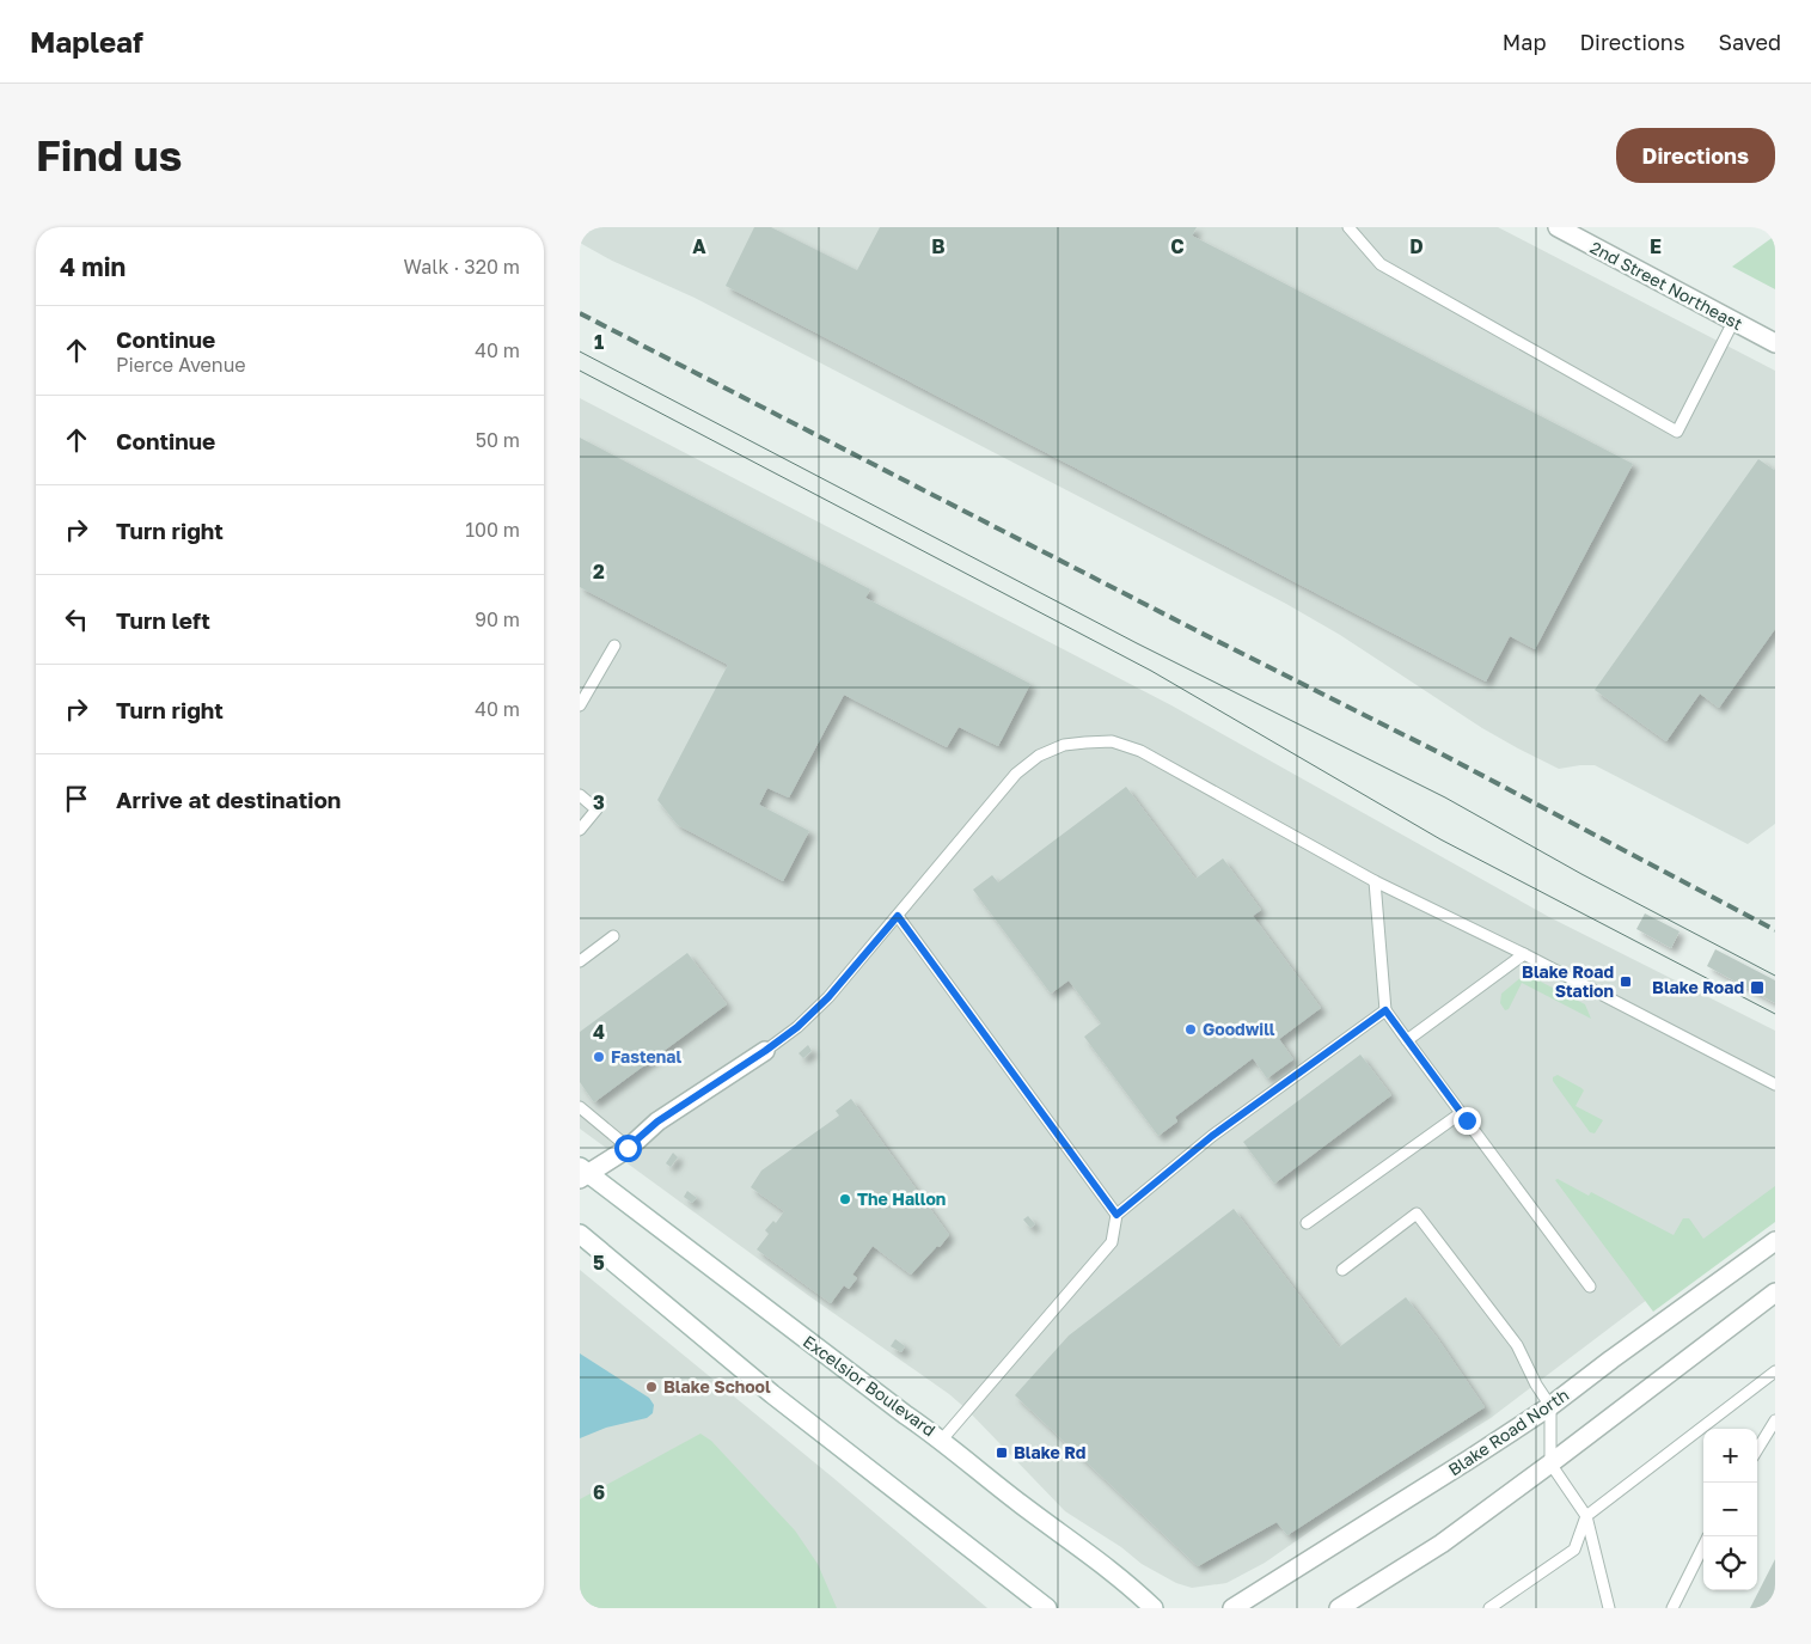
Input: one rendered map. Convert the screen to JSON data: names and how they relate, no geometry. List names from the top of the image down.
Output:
{
  "streets": {
    "street": ["2nd Street Northeast", "Excelsior Boulevard", "Blake Road North"]
  },
  "places": {
    "transit": ["Blake Road Station", "Blake Road", "Blake Rd"],
    "other": [
      "Goodwill",
      "Fastenal",
      "The Hallon",
      "Blake School"
    ]
  },
  "page": {
    "header": "Mapleaf",
    "nav": ["Map", "Directions", "Saved"],
    "buttons": "Directions",
    "title": "Find us",
    "heading": ["4 min", "Walk · 320 m"],
    "list": [
      ["Continue", "Pierce Avenue", "40 m"],
      ["Continue", "50 m"],
      ["Turn right", "100 m"],
      ["Turn left", "90 m"],
      ["Turn right", "40 m"],
      "Arrive at destination"
    ],
    "map_buttons": ["+", "−"]
  },
  "grid": {
    "columns": [
      "A",
      "B",
      "C",
      "D",
      "E"
    ],
    "rows": [
      "1",
      "2",
      "3",
      "4",
      "5",
      "6"
    ]
  }
}
